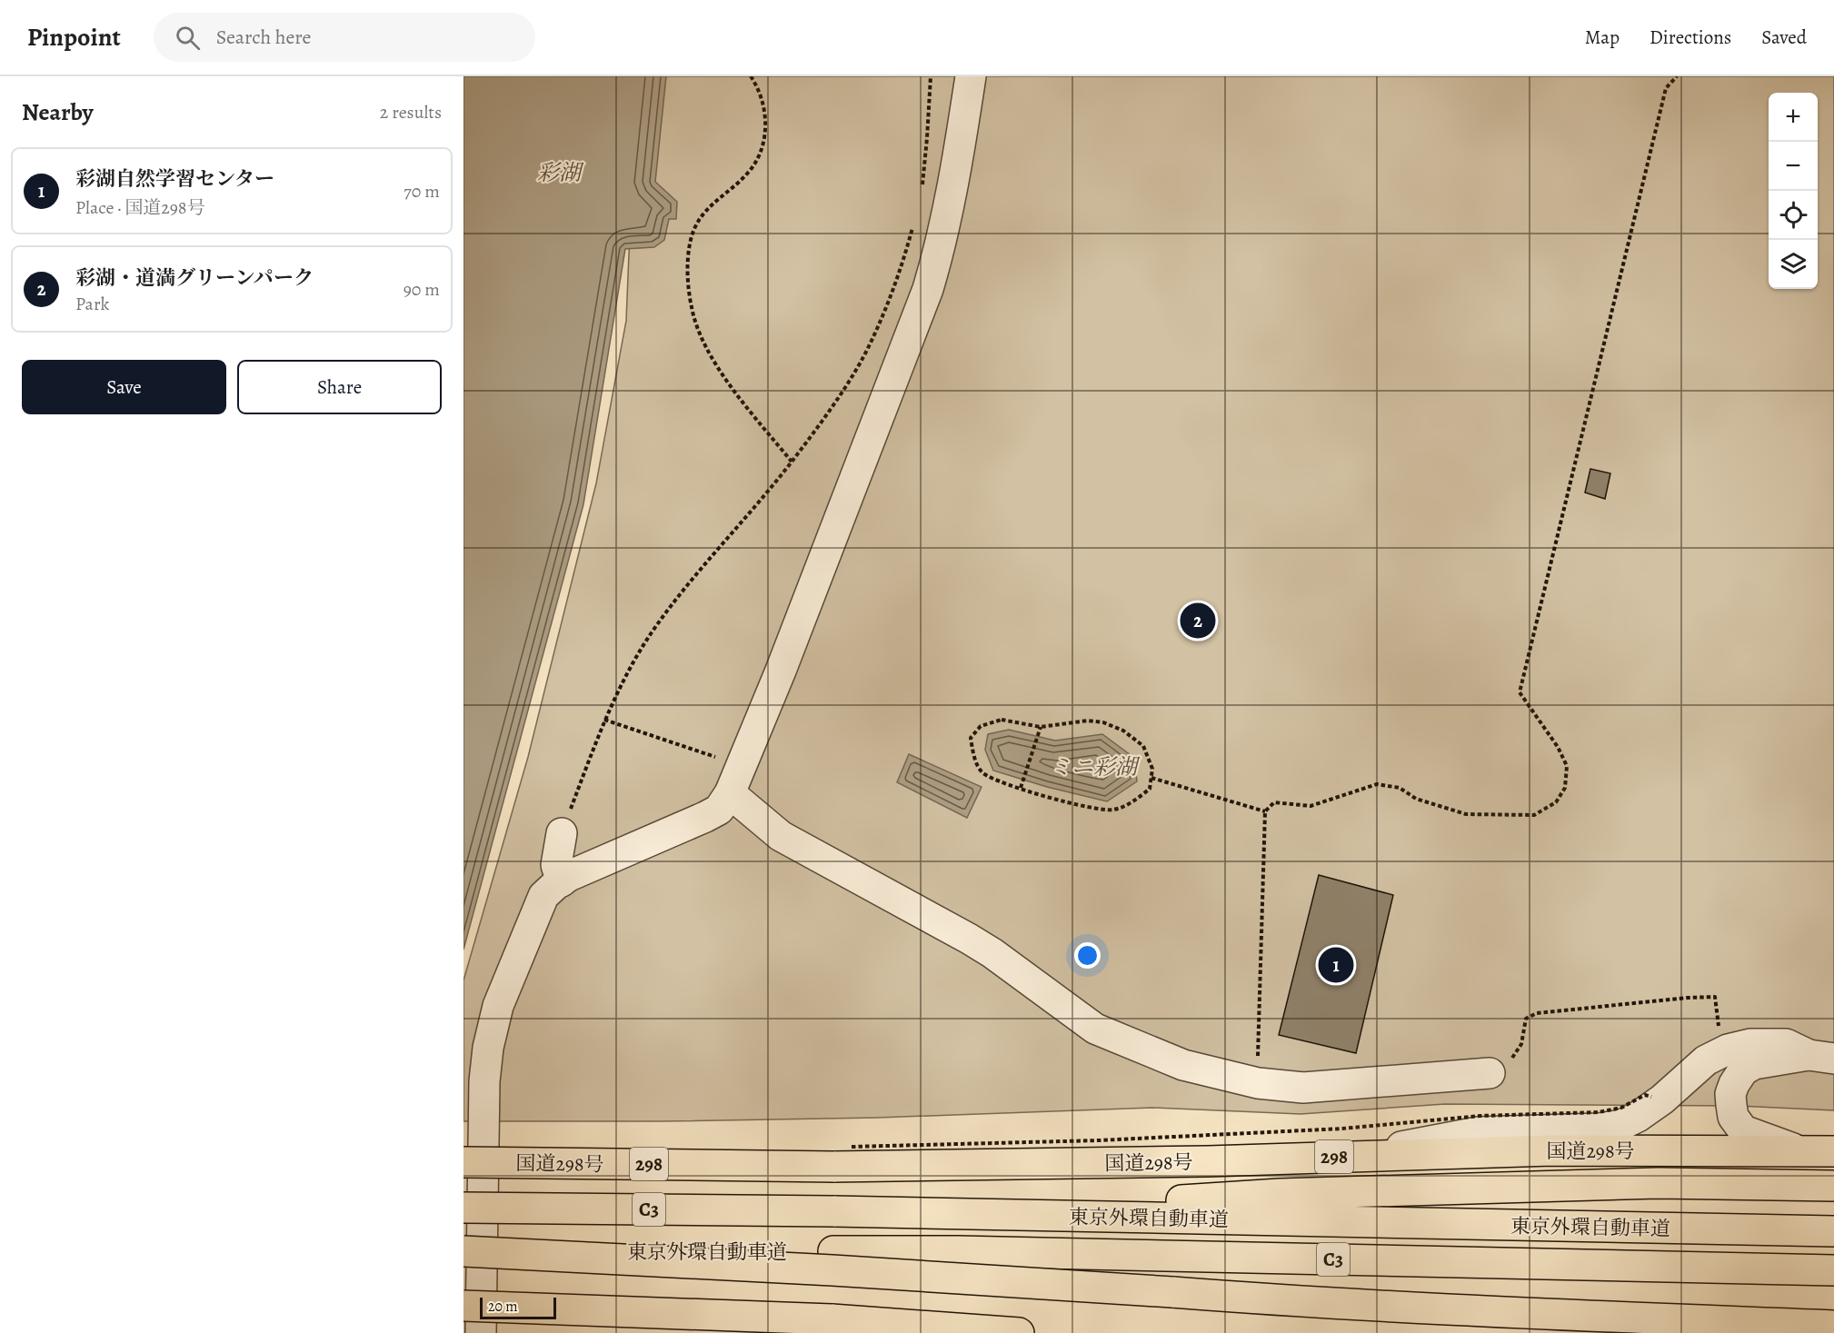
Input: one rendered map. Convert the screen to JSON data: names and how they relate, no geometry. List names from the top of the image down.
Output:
{
  "streets": {
    "highway": [
      "国道298号",
      "298",
      "C3",
      "東京外環自動車道"
    ]
  },
  "water": ["彩湖", "ミニ彩湖"],
  "scale_bar": "20 m",
  "page": {
    "header": "Pinpoint",
    "search": "Search here",
    "nav": ["Map", "Directions", "Saved"],
    "heading": ["Nearby", "2 results"],
    "map_buttons": ["+", "−"],
    "list": [
      {
        "mark": "1",
        "name": "彩湖自然学習センター",
        "note": "Place · 国道298号",
        "value": "70 m"
      },
      {
        "mark": "2",
        "name": "彩湖・道満グリーンパーク",
        "note": "Park",
        "value": "90 m"
      }
    ],
    "buttons": ["Save", "Share"],
    "pins": ["2", "1"],
    "scale": "20 m"
  }
}
